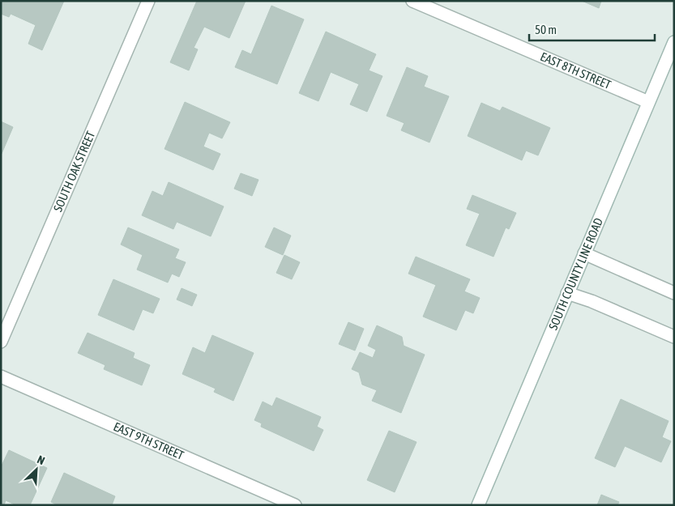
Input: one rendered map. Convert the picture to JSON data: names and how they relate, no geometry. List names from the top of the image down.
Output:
{
  "streets": {
    "street": [
      "EAST 8TH STREET",
      "SOUTH OAK STREET",
      "SOUTH COUNTY LINE ROAD",
      "EAST 9TH STREET"
    ]
  },
  "crossings": [
    ["EAST 8TH STREET", "SOUTH COUNTY LINE ROAD"]
  ],
  "scale_bar": "50 m",
  "north": "top right"
}
